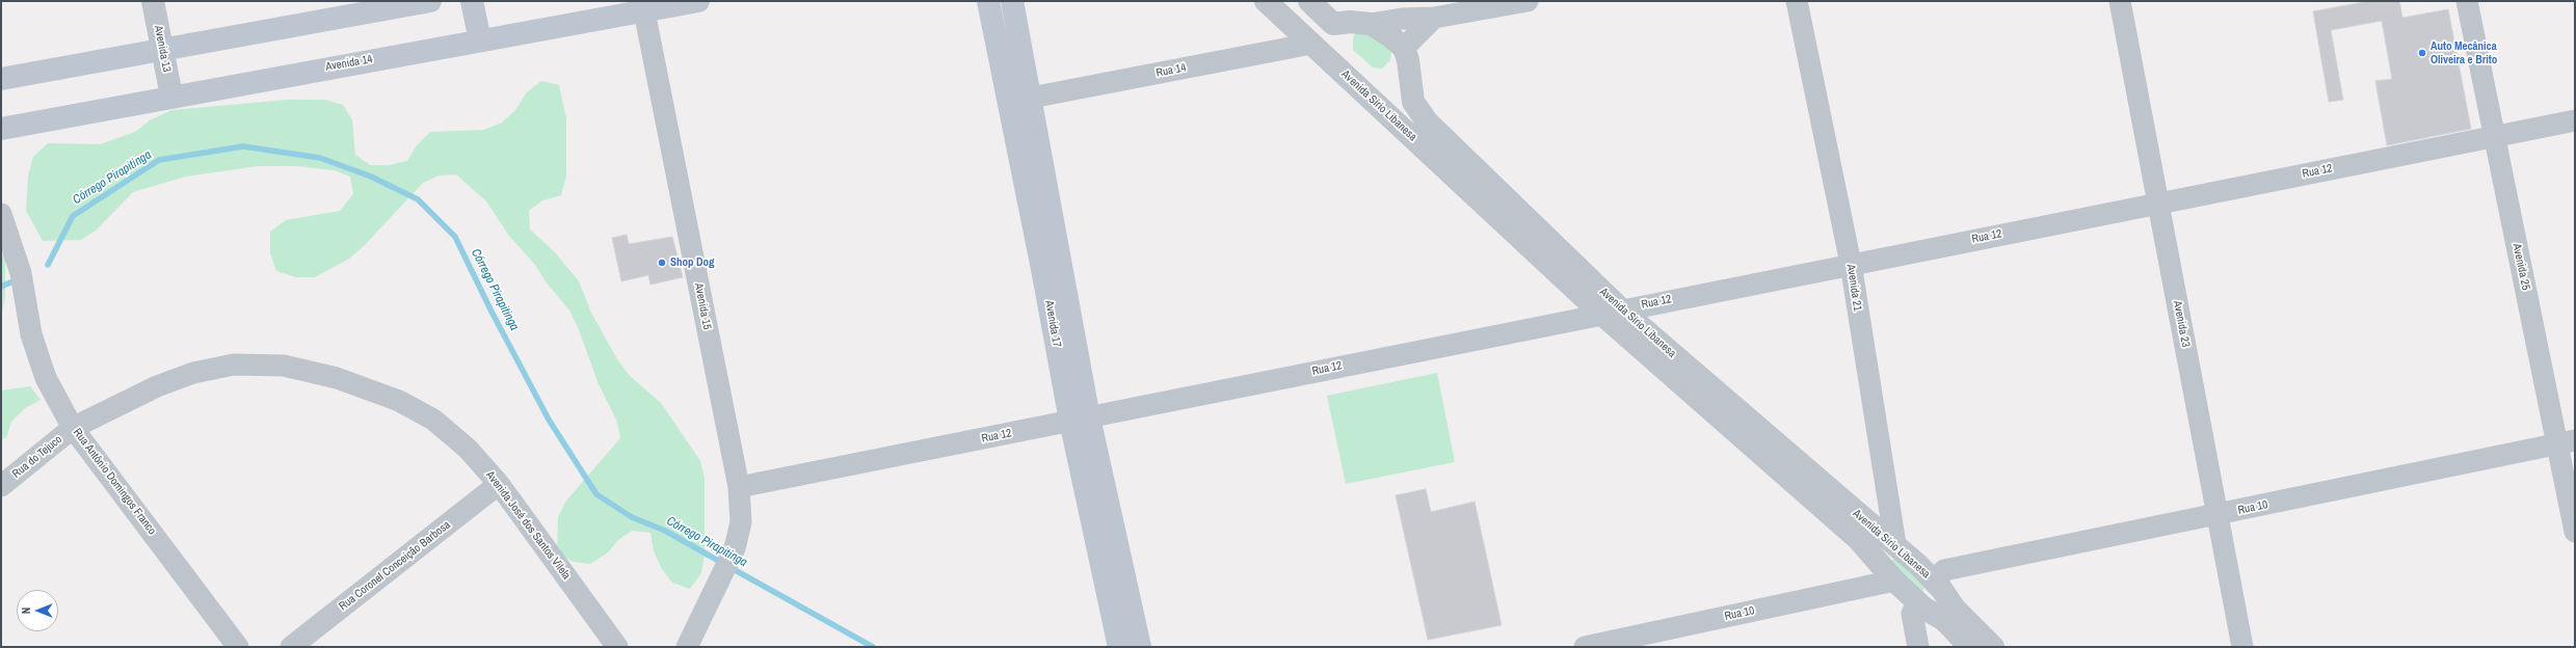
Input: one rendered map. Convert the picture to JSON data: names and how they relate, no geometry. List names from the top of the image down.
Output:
{
  "streets": {
    "main road": ["Avenida 14", "Avenida 17"],
    "street": [
      "Avenida 13",
      "Rua 14",
      "Avenida Sírio Libanesa",
      "Rua 12",
      "Avenida 25",
      "Avenida 21",
      "Avenida 15",
      "Avenida 23",
      "Rua do Tejuco",
      "Rua Antônio Domingos Franco",
      "Rua 10",
      "Avenida José dos Santos Vilela",
      "Rua Coronel Conceição Barbosa"
    ]
  },
  "crossings": [
    ["Avenida 13", "Avenida 14"],
    ["Avenida 14", "Avenida 15"],
    ["Rua 14", "Avenida Sírio Libanesa"],
    ["Rua 14", "Avenida 17"],
    ["Avenida Sírio Libanesa", "Rua 12"],
    ["Avenida Sírio Libanesa", "Avenida 21"],
    ["Avenida Sírio Libanesa", "Rua 10"],
    ["Rua 12", "Avenida 25"],
    ["Rua 12", "Avenida 21"],
    ["Rua 12", "Avenida 15"],
    ["Rua 12", "Avenida 17"],
    ["Rua 12", "Avenida 23"],
    ["Avenida 25", "Rua 10"],
    ["Avenida 23", "Rua 10"],
    ["Rua do Tejuco", "Rua Antônio Domingos Franco"],
    ["Rua do Tejuco", "Avenida José dos Santos Vilela"],
    ["Rua Antônio Domingos Franco", "Avenida José dos Santos Vilela"],
    ["Avenida José dos Santos Vilela", "Rua Coronel Conceição Barbosa"]
  ],
  "water": ["Córrego Pirapitinga"],
  "places": ["Auto Mecânica Oliveira e Brito", "Shop Dog"],
  "north": "left"
}
